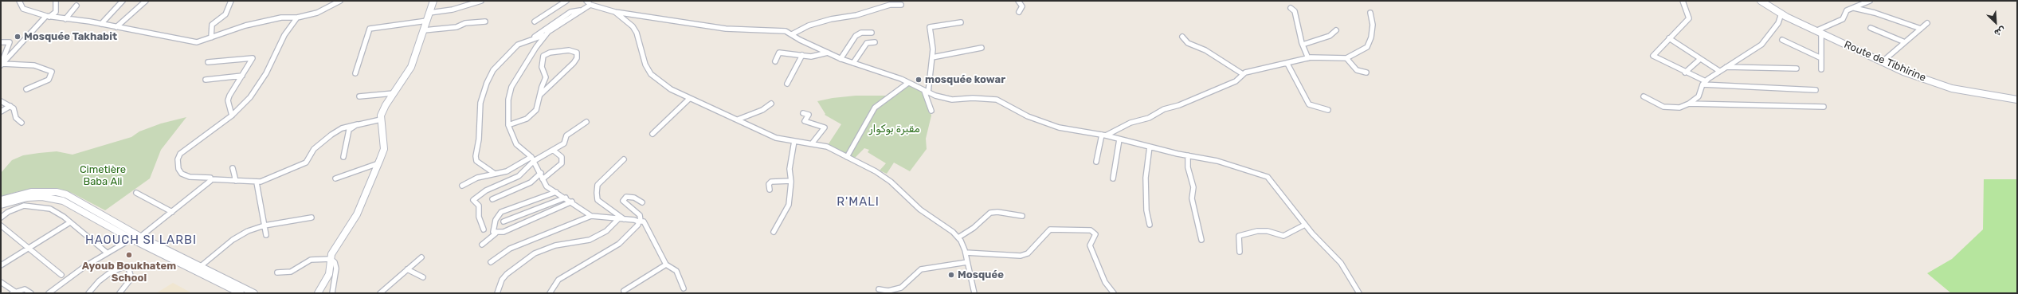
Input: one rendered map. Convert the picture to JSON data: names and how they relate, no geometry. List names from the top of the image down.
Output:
{
  "streets": {
    "street": ["Route de Tibhirine"]
  },
  "districts": ["R'MALI", "HAOUCH SI LARBI"],
  "parks": ["مقبرة بوكوار", "Cimetière Baba Ali"],
  "places": [
    "Mosquée Takhabit",
    "mosquée kowar",
    "Ayoub Boukhatem School",
    "Mosquée"
  ],
  "north": "bottom right"
}
